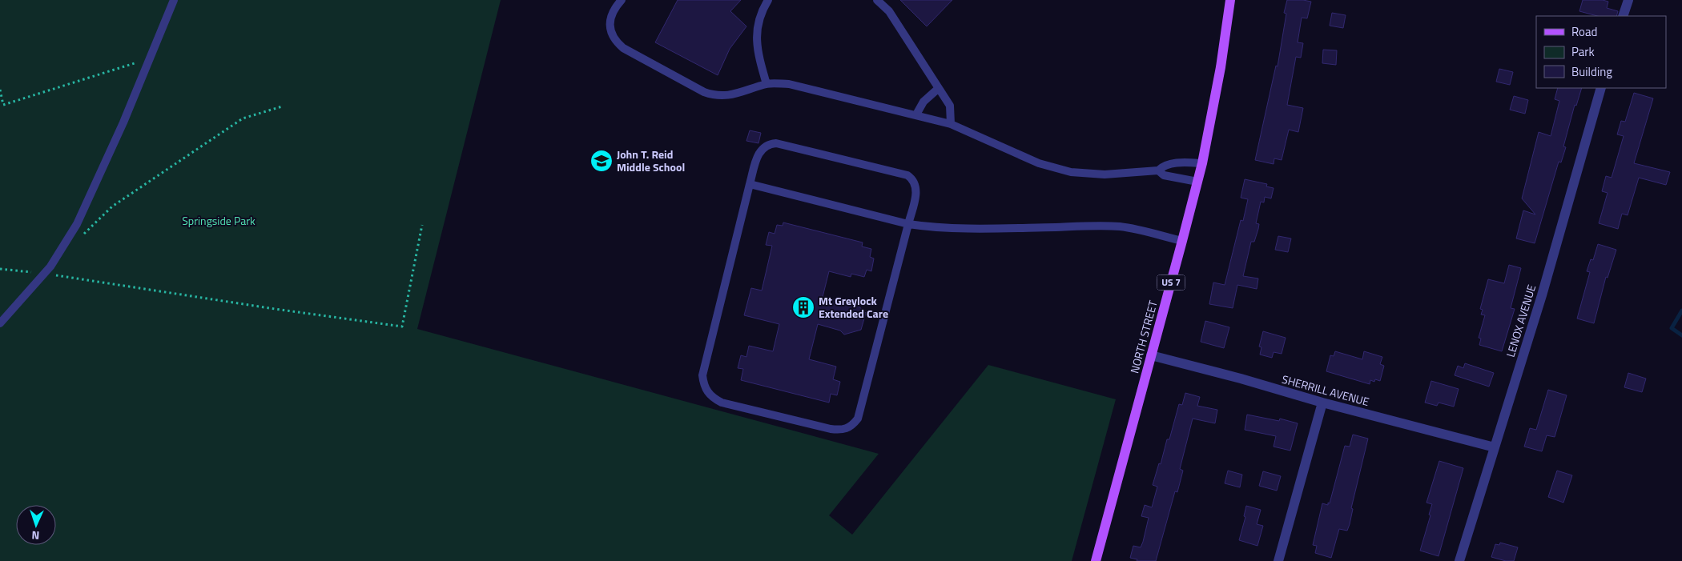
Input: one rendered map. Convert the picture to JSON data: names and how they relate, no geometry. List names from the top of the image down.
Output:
{
  "streets": {
    "main road": ["US 7", "NORTH STREET"],
    "street": ["LENOX AVENUE", "SHERRILL AVENUE"]
  },
  "crossings": [
    ["LENOX AVENUE", "SHERRILL AVENUE"],
    ["NORTH STREET", "SHERRILL AVENUE"]
  ],
  "parks": ["Springside Park"],
  "places": {
    "school or university": ["John T. Reid Middle School"],
    "building": ["Mt Greylock Extended Care"]
  },
  "legend": ["Road", "Park", "Building"],
  "north": "bottom"
}
